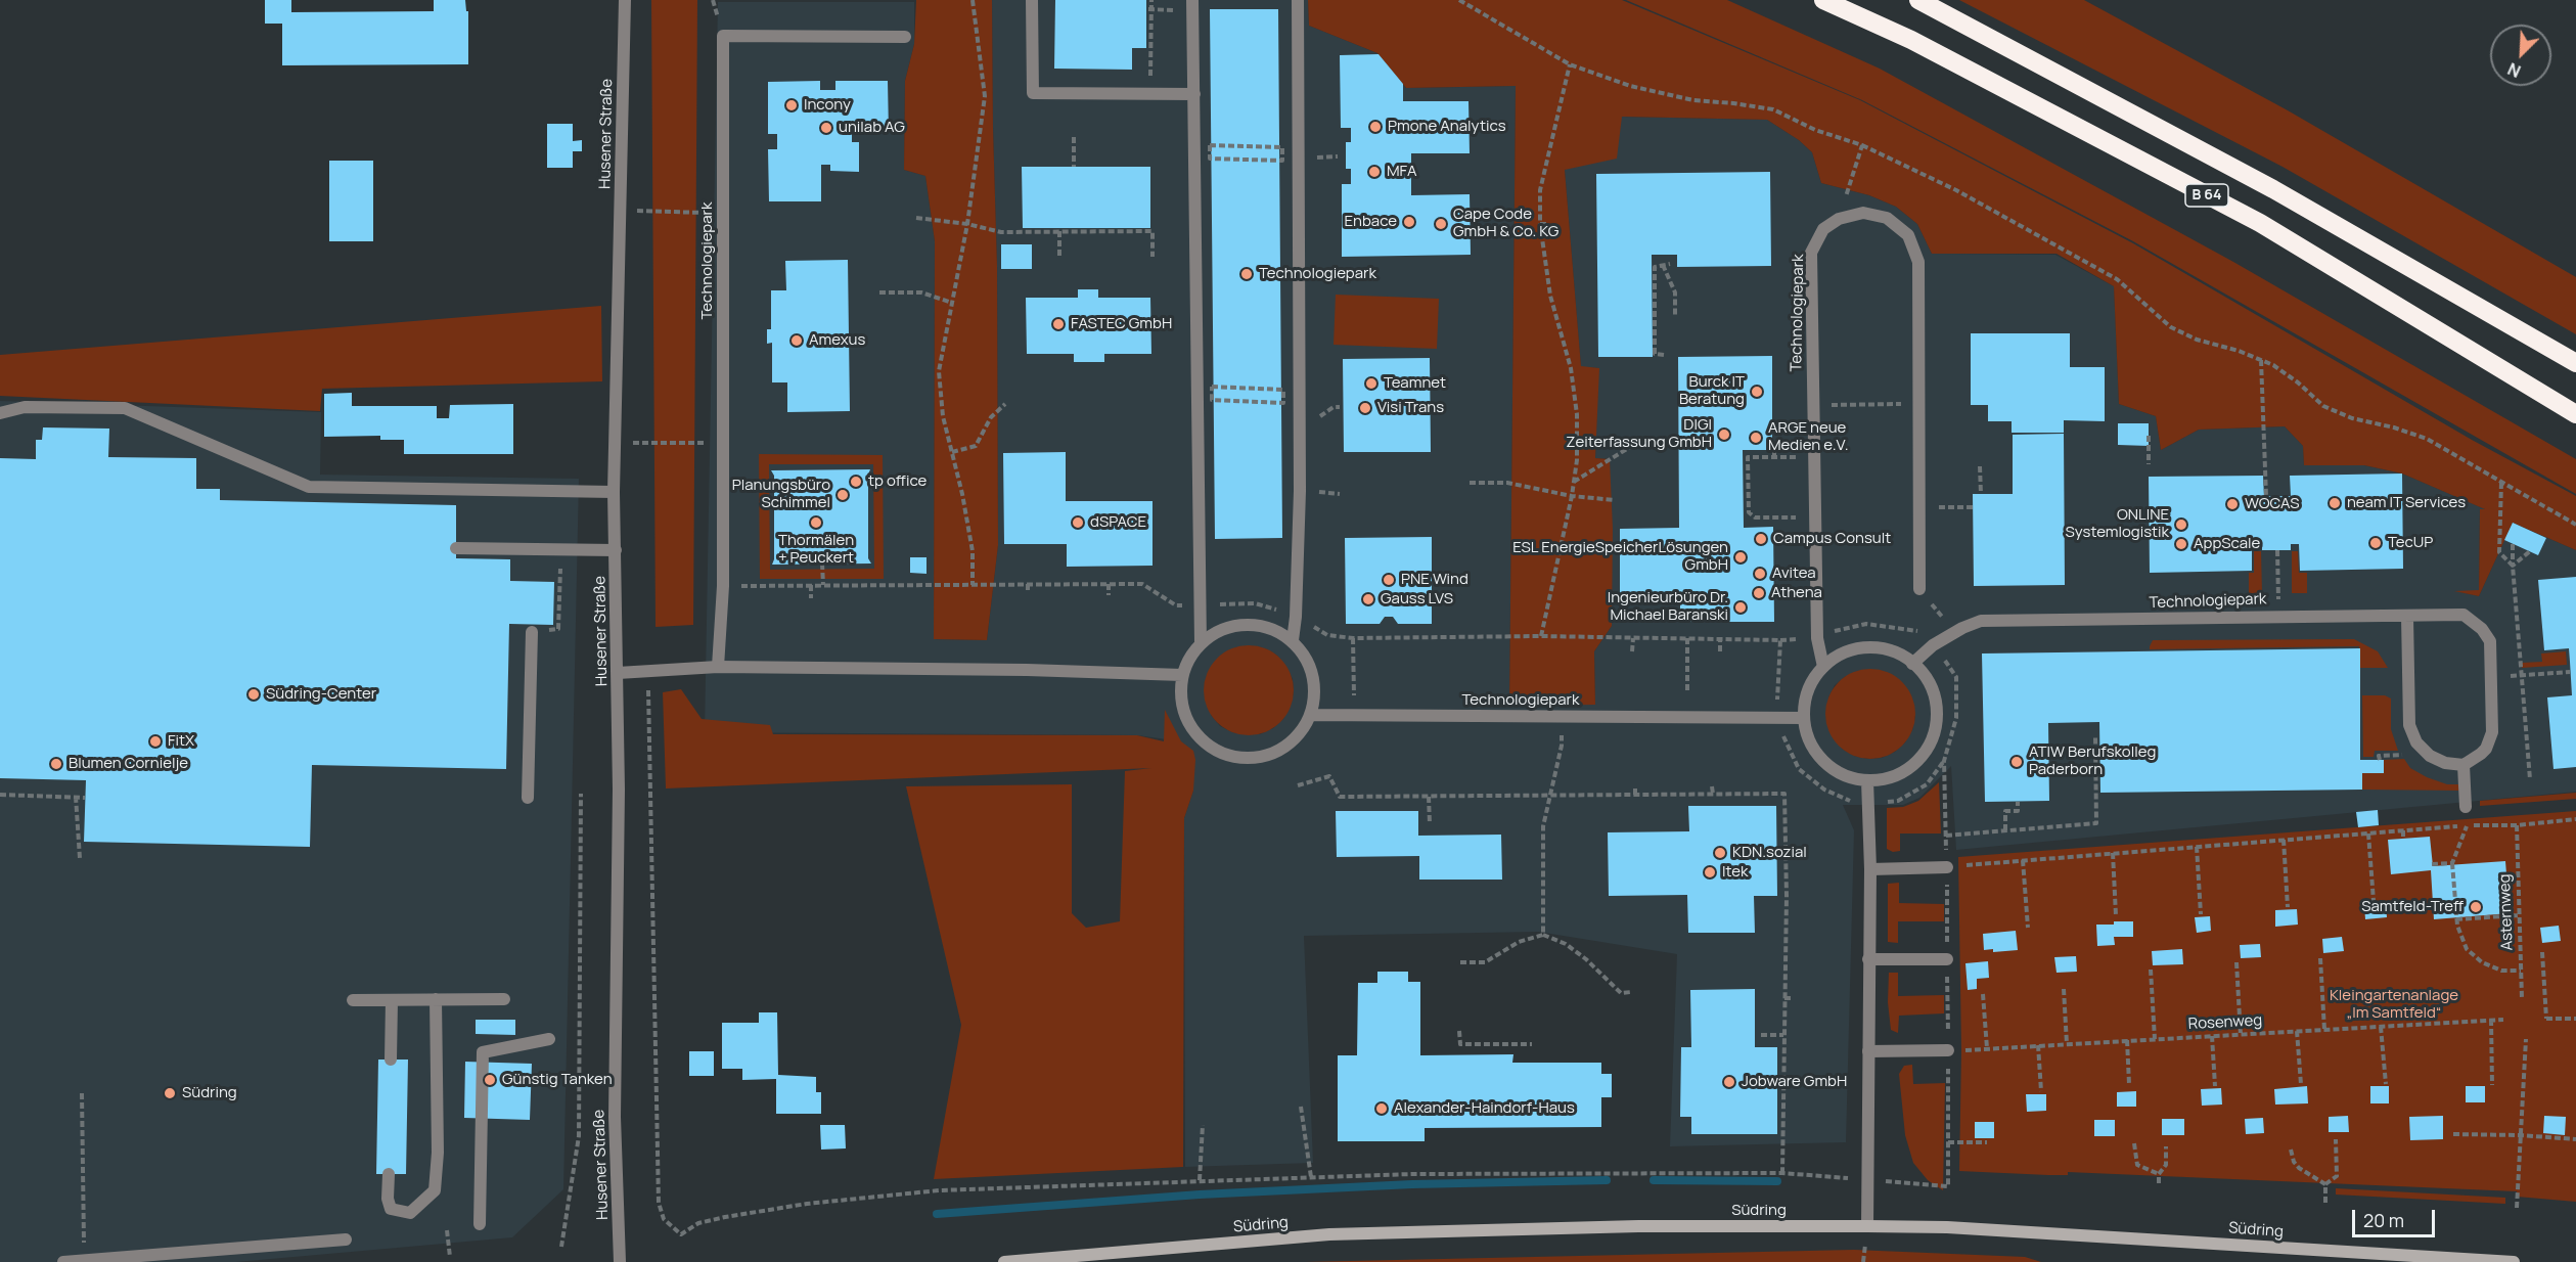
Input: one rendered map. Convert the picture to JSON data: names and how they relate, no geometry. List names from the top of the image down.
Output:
{
  "streets": {
    "highway": ["B 64"],
    "main road": ["Südring"],
    "street": ["Husener Straße", "Technologiepark"],
    "path": ["Asternweg", "Rosenweg"]
  },
  "parks": ["Kleingartenanlage „Im Samtfeld“"],
  "places": [
    "Incony",
    "Pmone Analytics",
    "unilab AG",
    "MFA",
    "Enbace",
    "Cape Code GmbH & Co. KG",
    "Technologiepark",
    "FASTEC GmbH",
    "Amexus",
    "Teamnet",
    "Burck IT Beratung",
    "Visi Trans",
    "DIGI Zeiterfassung GmbH",
    "ARGE neue Medien e.V.",
    "tp office",
    "Planungsbüro Schimmel",
    "neam IT Services",
    "WOCAS",
    "Thormälen + Peuckert",
    "dSPACE",
    "ONLINE Systemlogistik",
    "Campus Consult",
    "TecUP",
    "AppScale",
    "ESL EnergieSpeicherLösungen GmbH",
    "Avitea",
    "PNE Wind",
    "Athena",
    "Gauss LVS",
    "Ingenieurbüro Dr. Michael Baranski",
    "Südring-Center",
    "FitX",
    "ATIW Berufskolleg Paderborn",
    "Blumen Cornielje",
    "KDN.sozial",
    "Itek",
    "Samtfeld-Treff",
    "Günstig Tanken",
    "Jobware GmbH",
    "Südring",
    "Alexander-Haindorf-Haus"
  ],
  "scale_bar": "20 m",
  "north": "bottom left"
}
